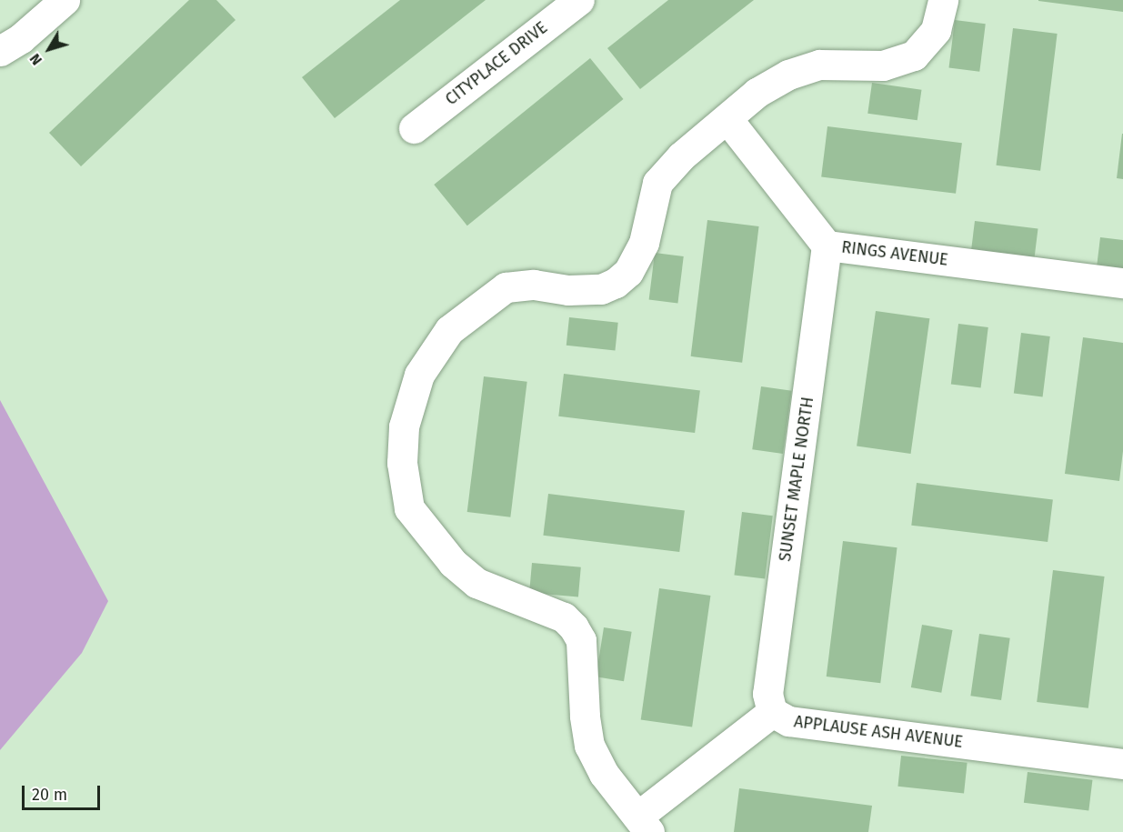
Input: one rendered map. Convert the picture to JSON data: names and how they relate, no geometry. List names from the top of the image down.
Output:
{
  "streets": {
    "street": [
      "CITYPLACE DRIVE",
      "RINGS AVENUE",
      "SUNSET MAPLE NORTH",
      "APPLAUSE ASH AVENUE"
    ]
  },
  "crossings": [
    ["RINGS AVENUE", "SUNSET MAPLE NORTH"],
    ["SUNSET MAPLE NORTH", "APPLAUSE ASH AVENUE"]
  ],
  "scale_bar": "20 m",
  "north": "bottom left"
}
